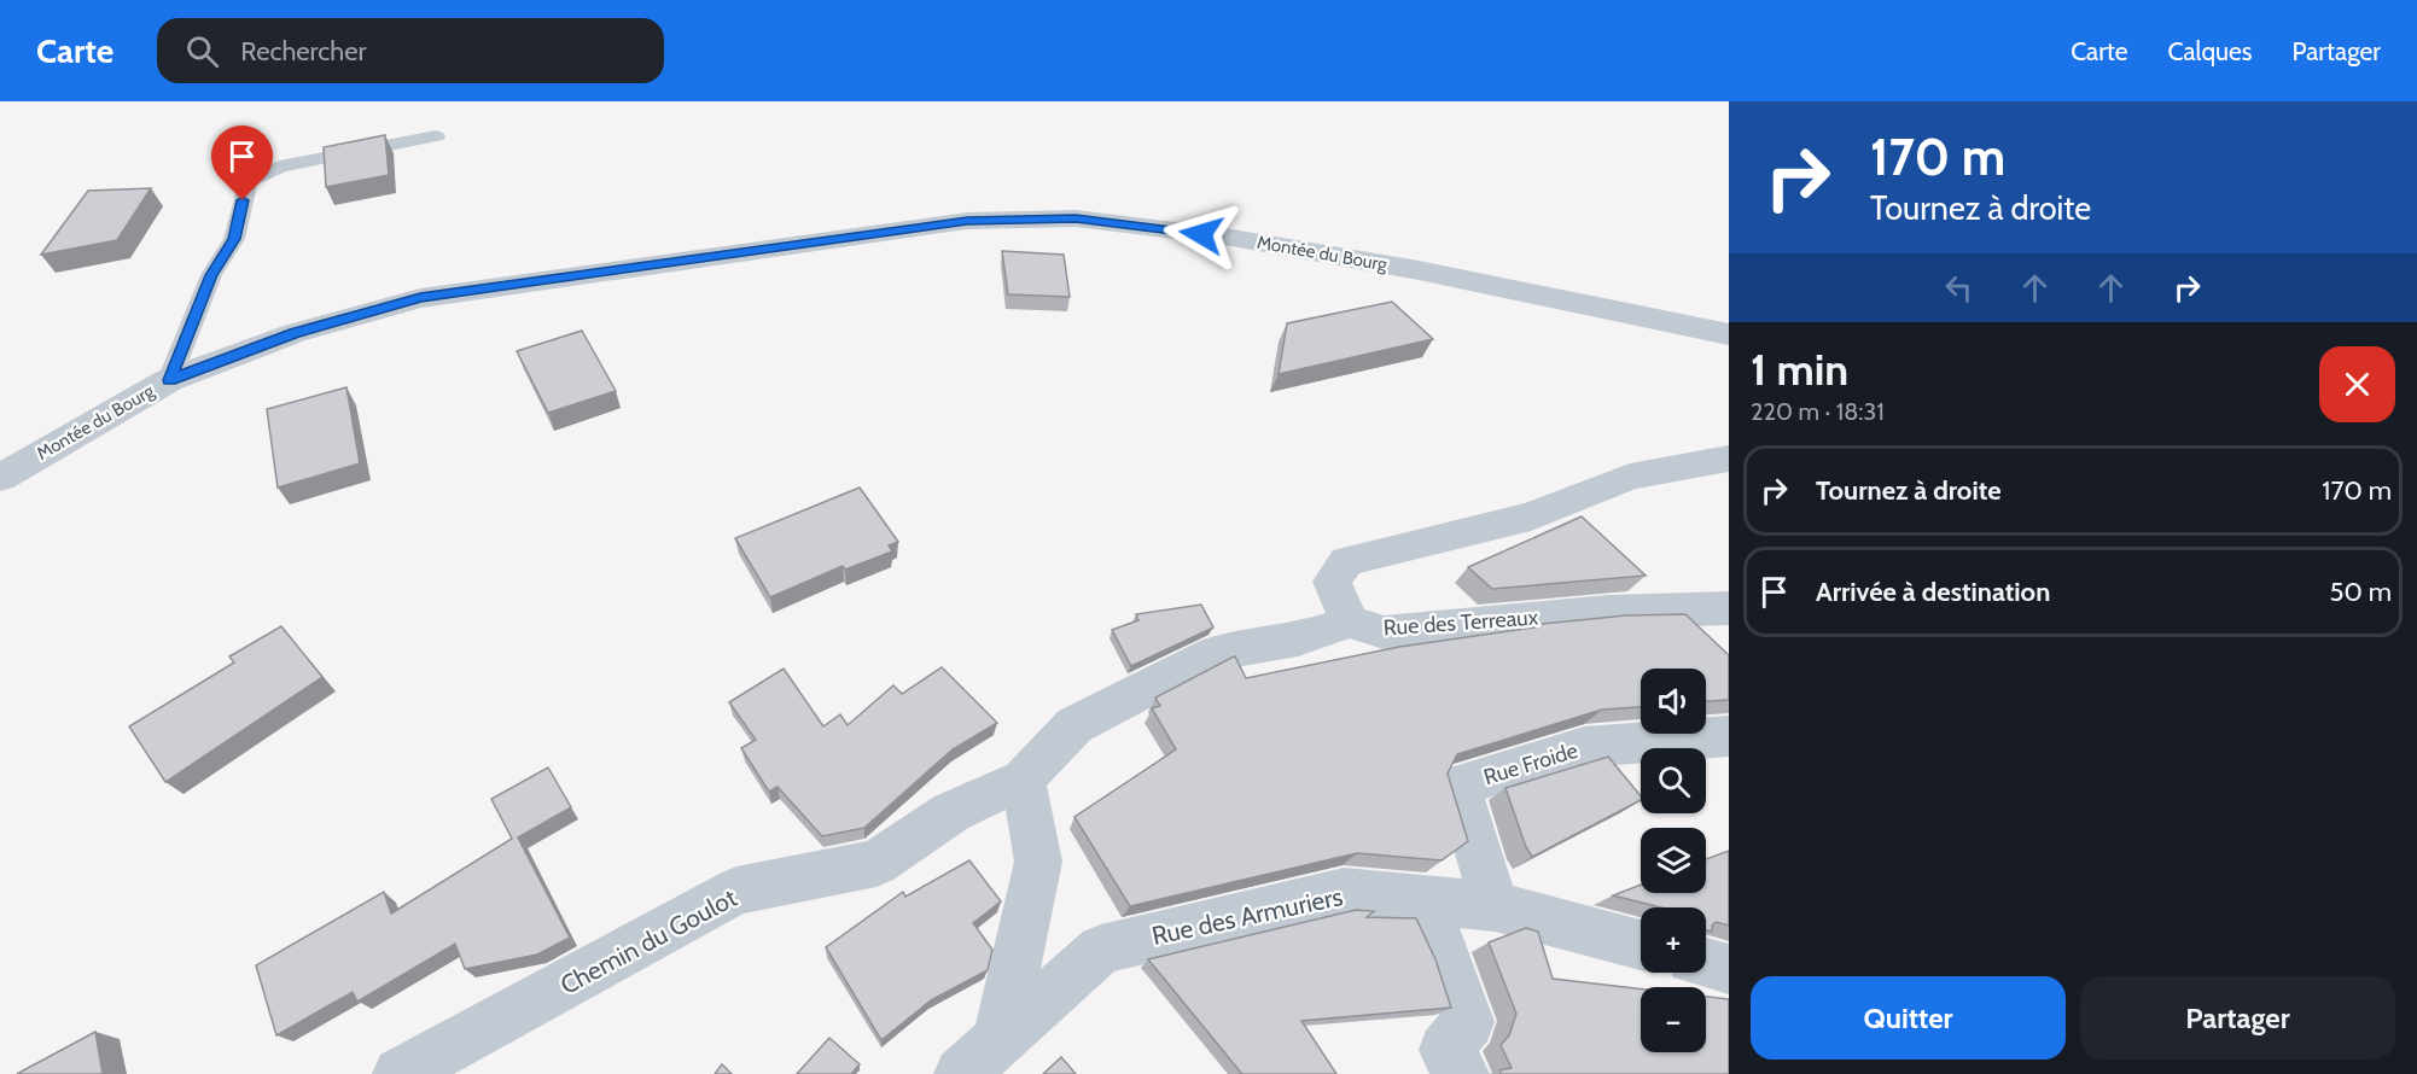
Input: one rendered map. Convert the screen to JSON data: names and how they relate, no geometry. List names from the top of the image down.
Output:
{
  "streets": {
    "street": [
      "Montée du Bourg",
      "Rue des Terreaux",
      "Rue Froide",
      "Rue des Armuriers",
      "Chemin du Goulot"
    ]
  },
  "crossings": [
    ["Rue des Terreaux", "Chemin du Goulot"],
    ["Rue Froide", "Rue des Armuriers"]
  ],
  "page": {
    "header": "Carte",
    "search": "Rechercher",
    "nav": ["Carte", "Calques", "Partager"],
    "turn": ["170 m", "Tournez à droite"],
    "heading": ["1 min", "220 m · 18:31"],
    "list": [
      {
        "name": "Tournez à droite",
        "value": "170 m"
      },
      {
        "name": "Arrivée à destination",
        "value": "50 m"
      }
    ],
    "map_buttons": ["+", "−"],
    "buttons": ["Quitter", "Partager"]
  }
}
